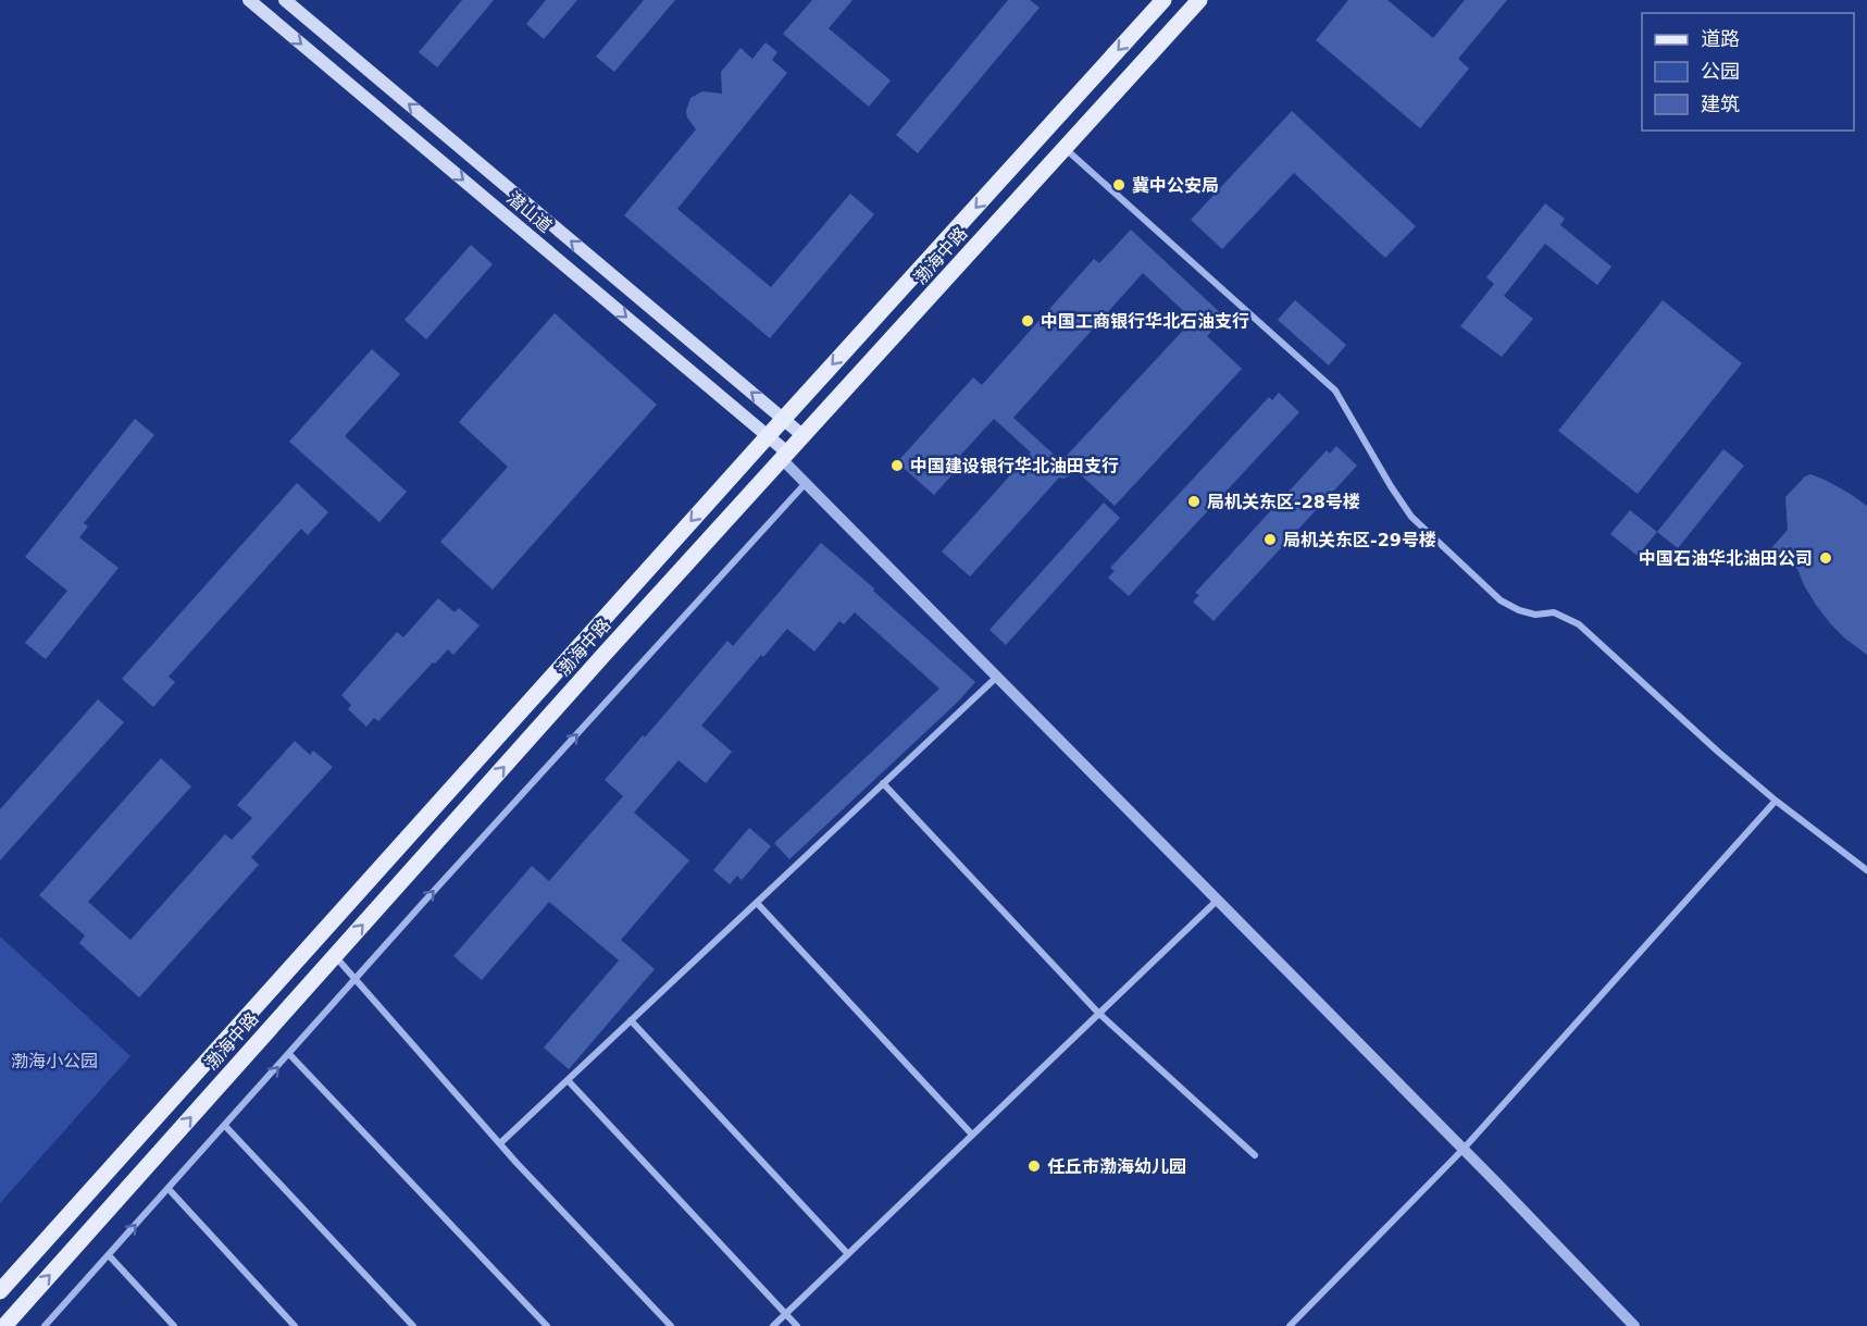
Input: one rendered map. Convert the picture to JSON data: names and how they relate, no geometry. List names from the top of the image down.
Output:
{
  "streets": {
    "main road": ["潜山道", "渤海中路"]
  },
  "crossings": [
    ["潜山道", "渤海中路"]
  ],
  "parks": ["渤海小公园"],
  "places": [
    "冀中公安局",
    "中国工商银行华北石油支行",
    "中国建设银行华北油田支行",
    "局机关东区-28号楼",
    "局机关东区-29号楼",
    "中国石油华北油田公司",
    "任丘市渤海幼儿园"
  ],
  "legend": ["道路", "公园", "建筑"]
}
